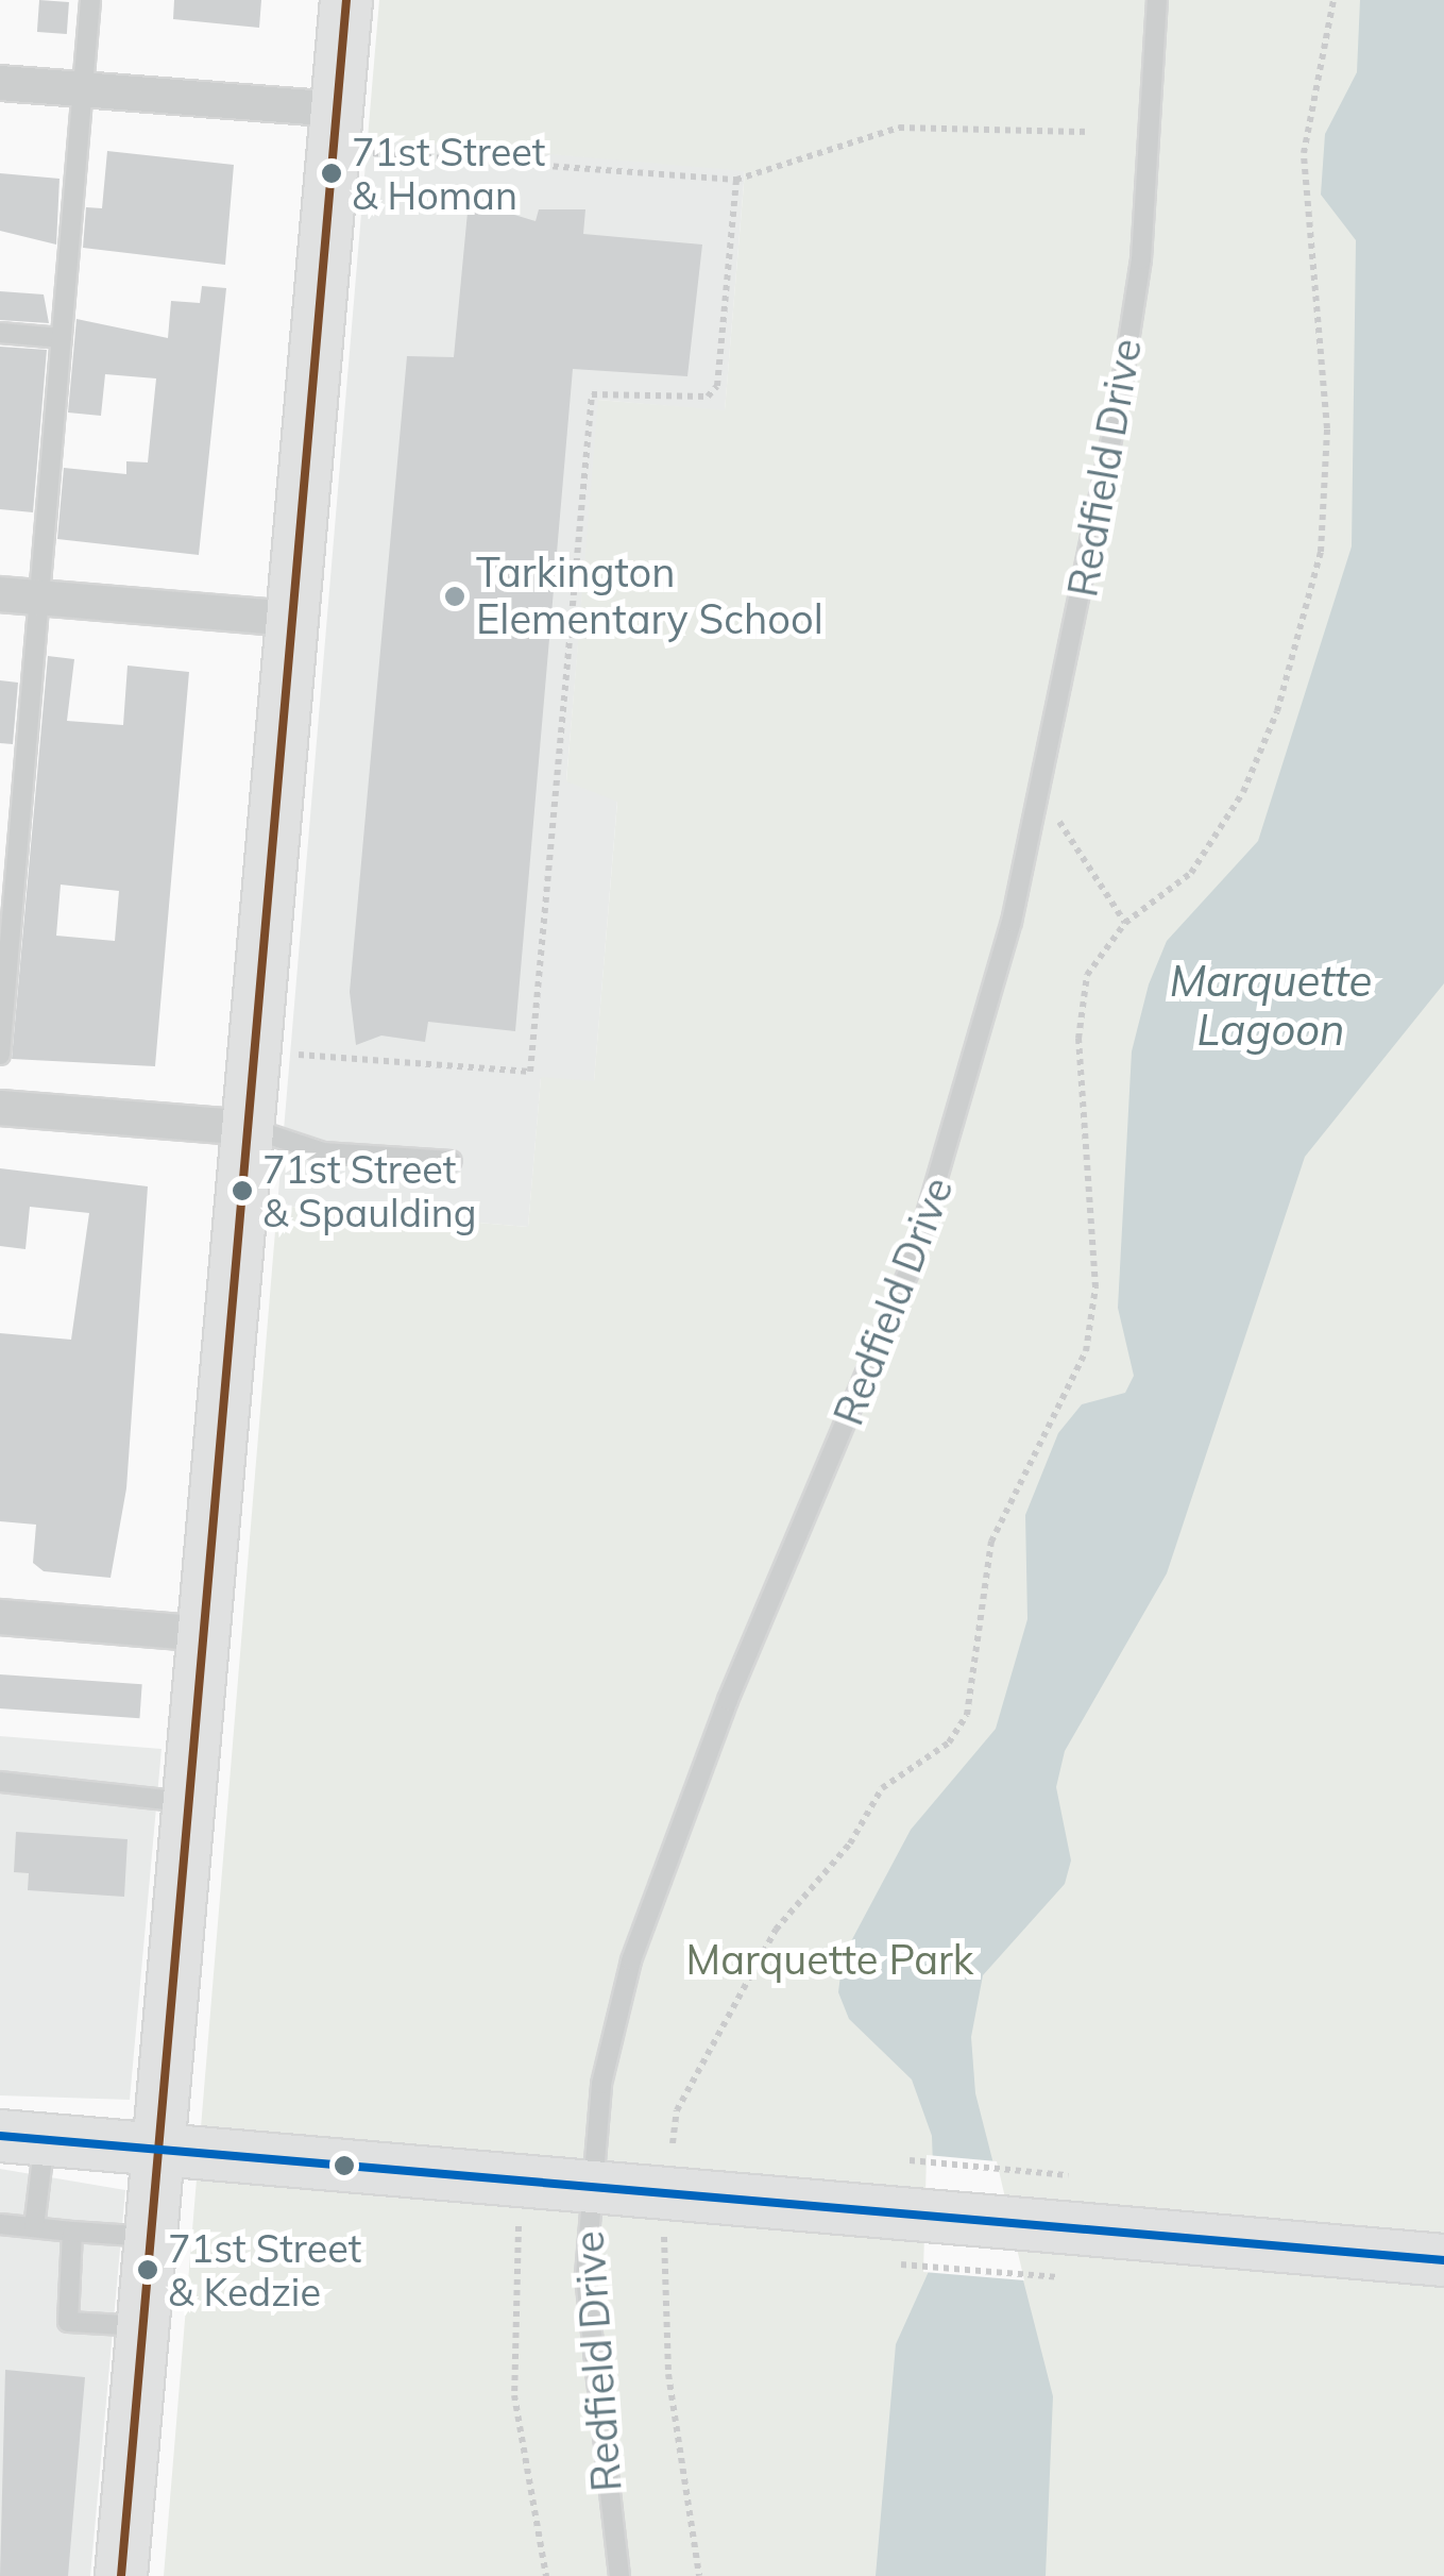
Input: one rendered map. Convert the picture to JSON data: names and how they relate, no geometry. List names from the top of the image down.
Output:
{
  "streets": {
    "lane": ["Redfield Drive"]
  },
  "water": ["Marquette Lagoon"],
  "parks": ["Marquette Park"],
  "places": [
    "71st Street & Homan",
    "Tarkington Elementary School",
    "71st Street & Spaulding",
    "71st Street & Kedzie"
  ]
}
